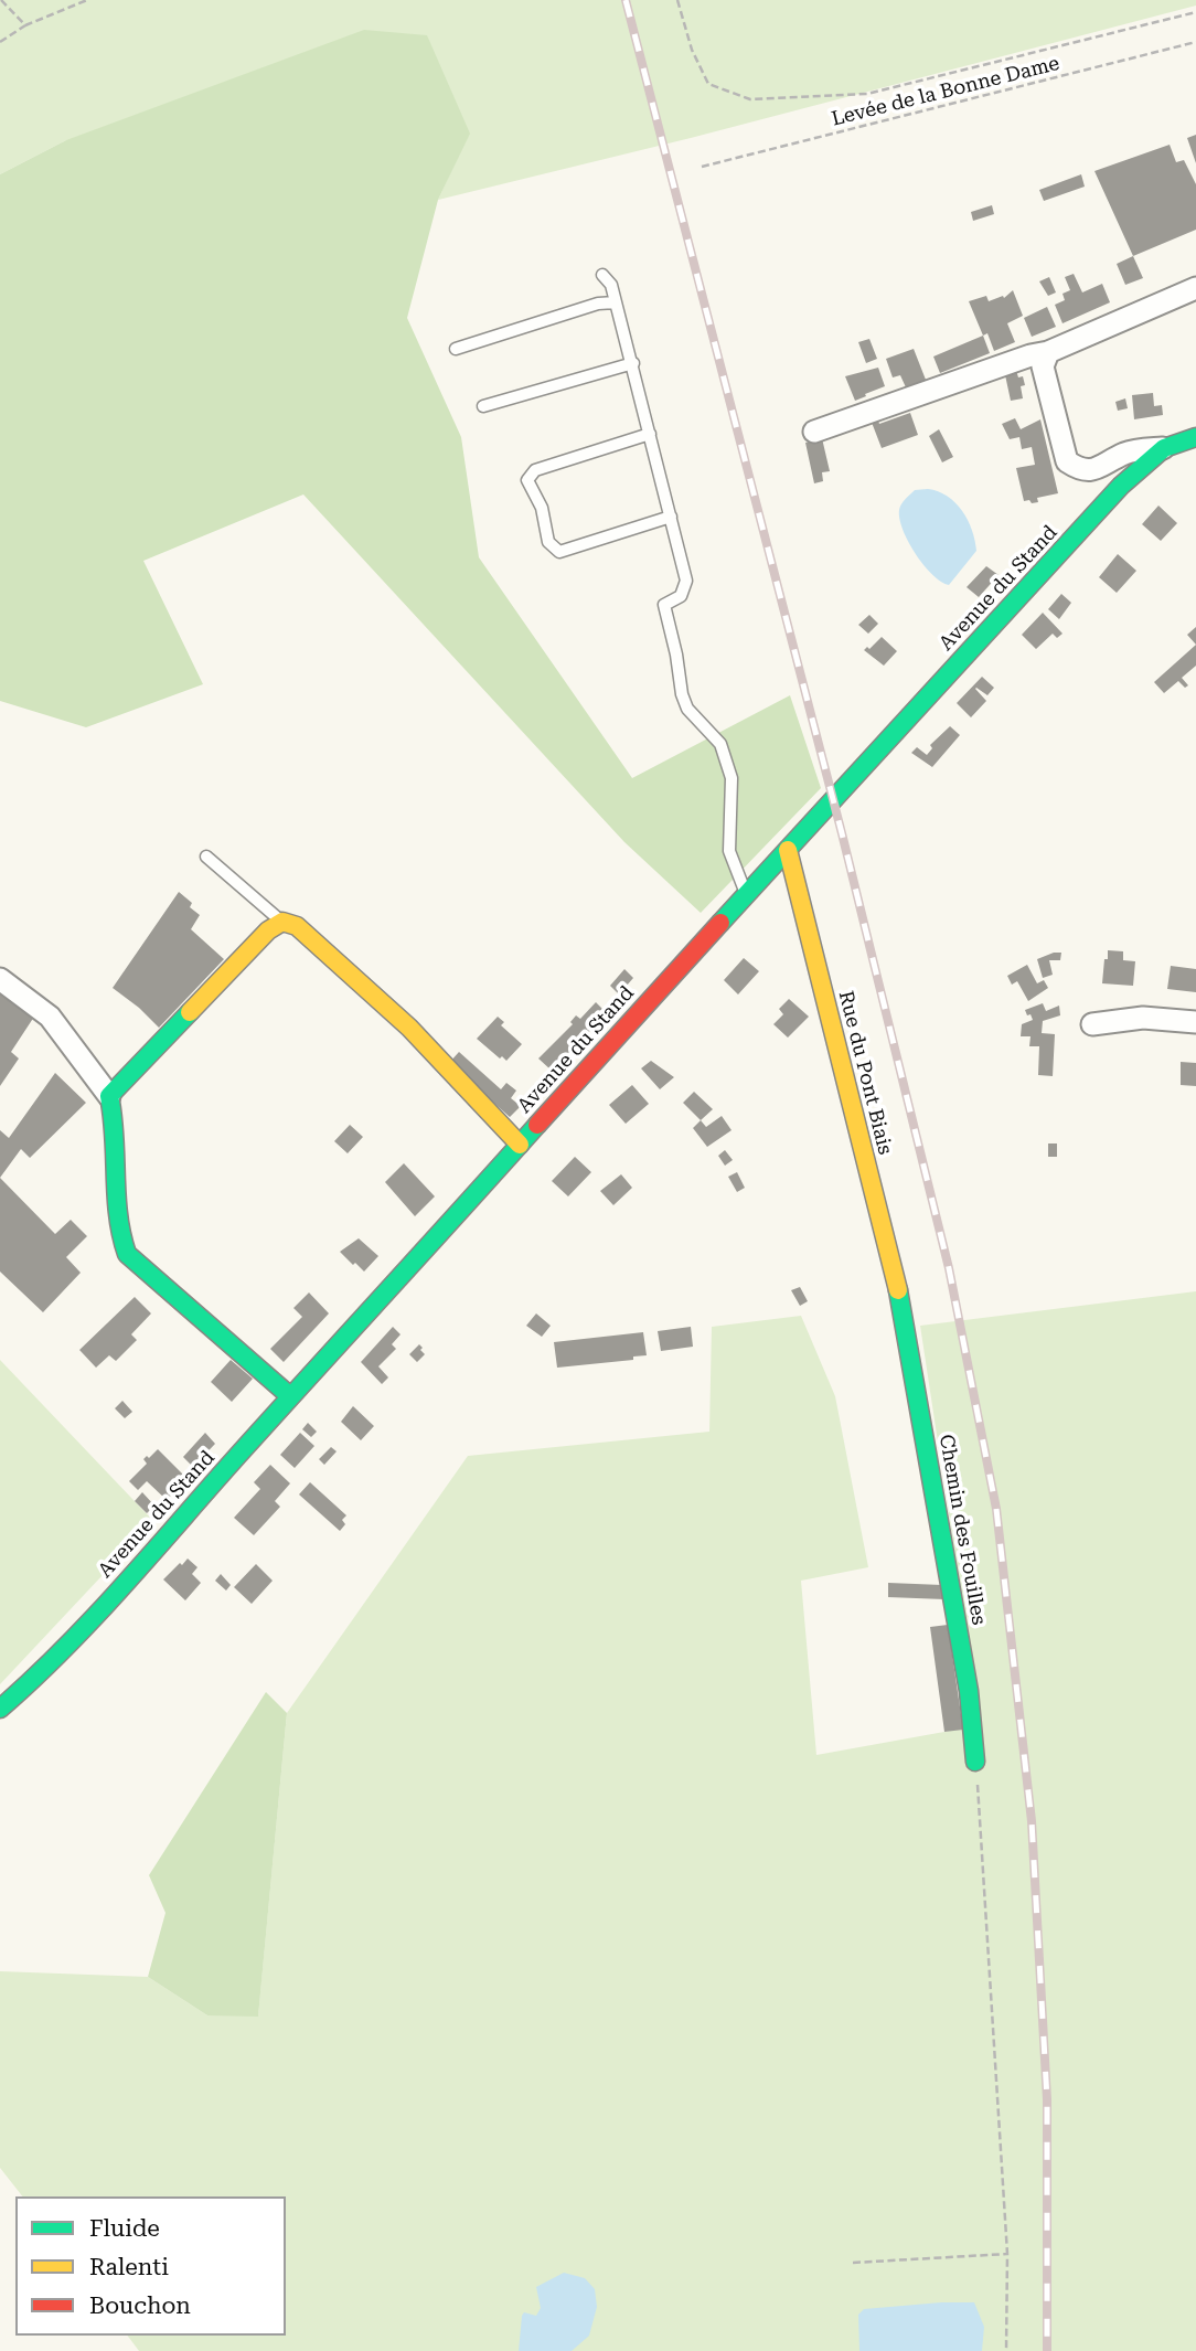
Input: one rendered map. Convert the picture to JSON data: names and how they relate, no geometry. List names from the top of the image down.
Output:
{
  "streets": {
    "street": ["Avenue du Stand", "Rue du Pont Biais", "Chemin des Fouilles"],
    "path": ["Levée de la Bonne Dame"]
  },
  "crossings": [
    ["Avenue du Stand", "Rue du Pont Biais"],
    ["Rue du Pont Biais", "Chemin des Fouilles"]
  ],
  "legend": ["Fluide", "Ralenti", "Bouchon"]
}
